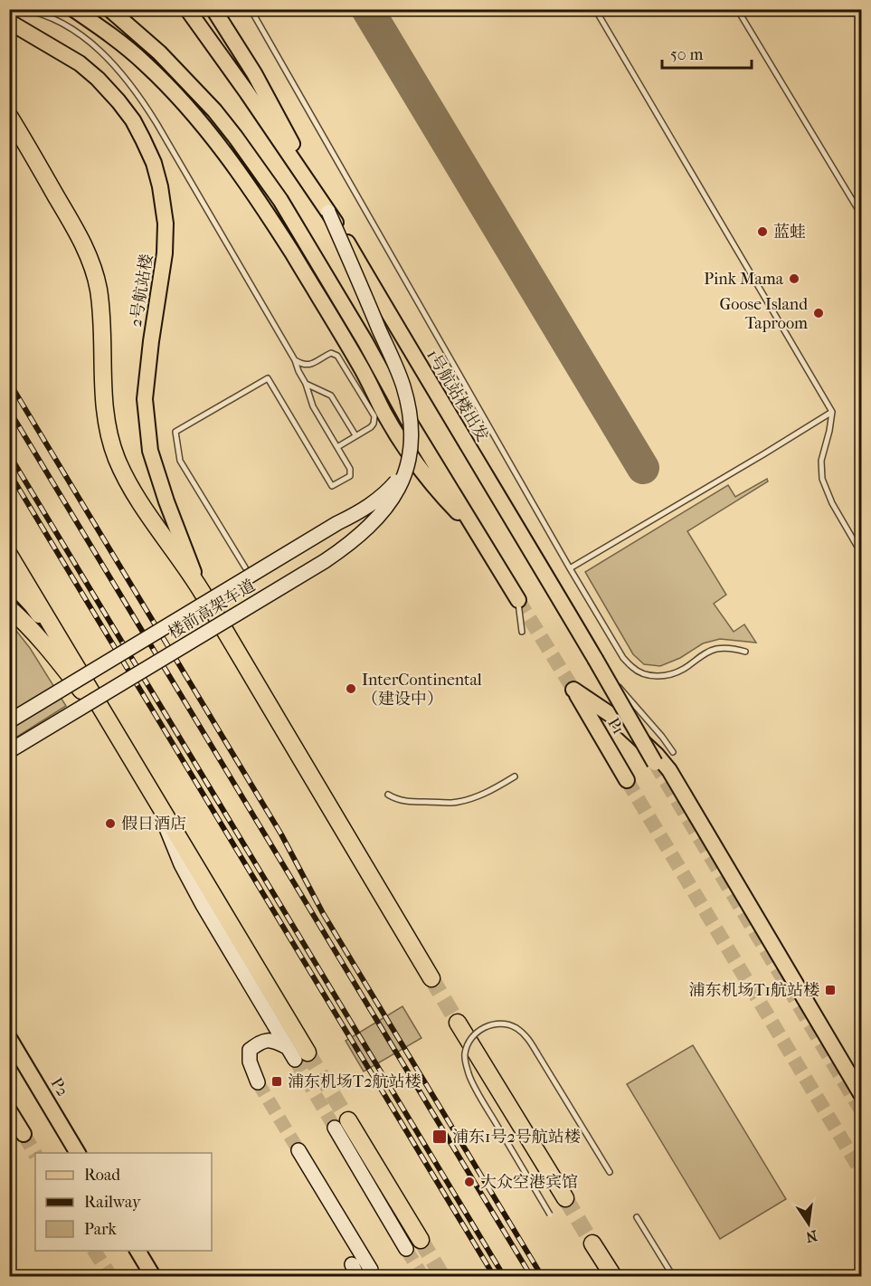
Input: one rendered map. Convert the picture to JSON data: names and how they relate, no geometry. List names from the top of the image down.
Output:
{
  "streets": {
    "main road": [
      "2号航站楼",
      "1号航站楼出发",
      "P1",
      "P2"
    ],
    "street": ["楼前高架车道"]
  },
  "crossings": [
    ["1号航站楼出发", "楼前高架车道"]
  ],
  "places": {
    "other": [
      "蓝蛙",
      "Pink Mama",
      "Goose Island Taproom",
      "InterContinental （建设中）",
      "假日酒店",
      "大众空港宾馆"
    ],
    "transit": ["浦东机场T1航站楼", "浦东机场T2航站楼", "浦东1号2号航站楼"]
  },
  "legend": ["Road", "Railway", "Park"],
  "scale_bar": "50 m",
  "north": "bottom"
}
